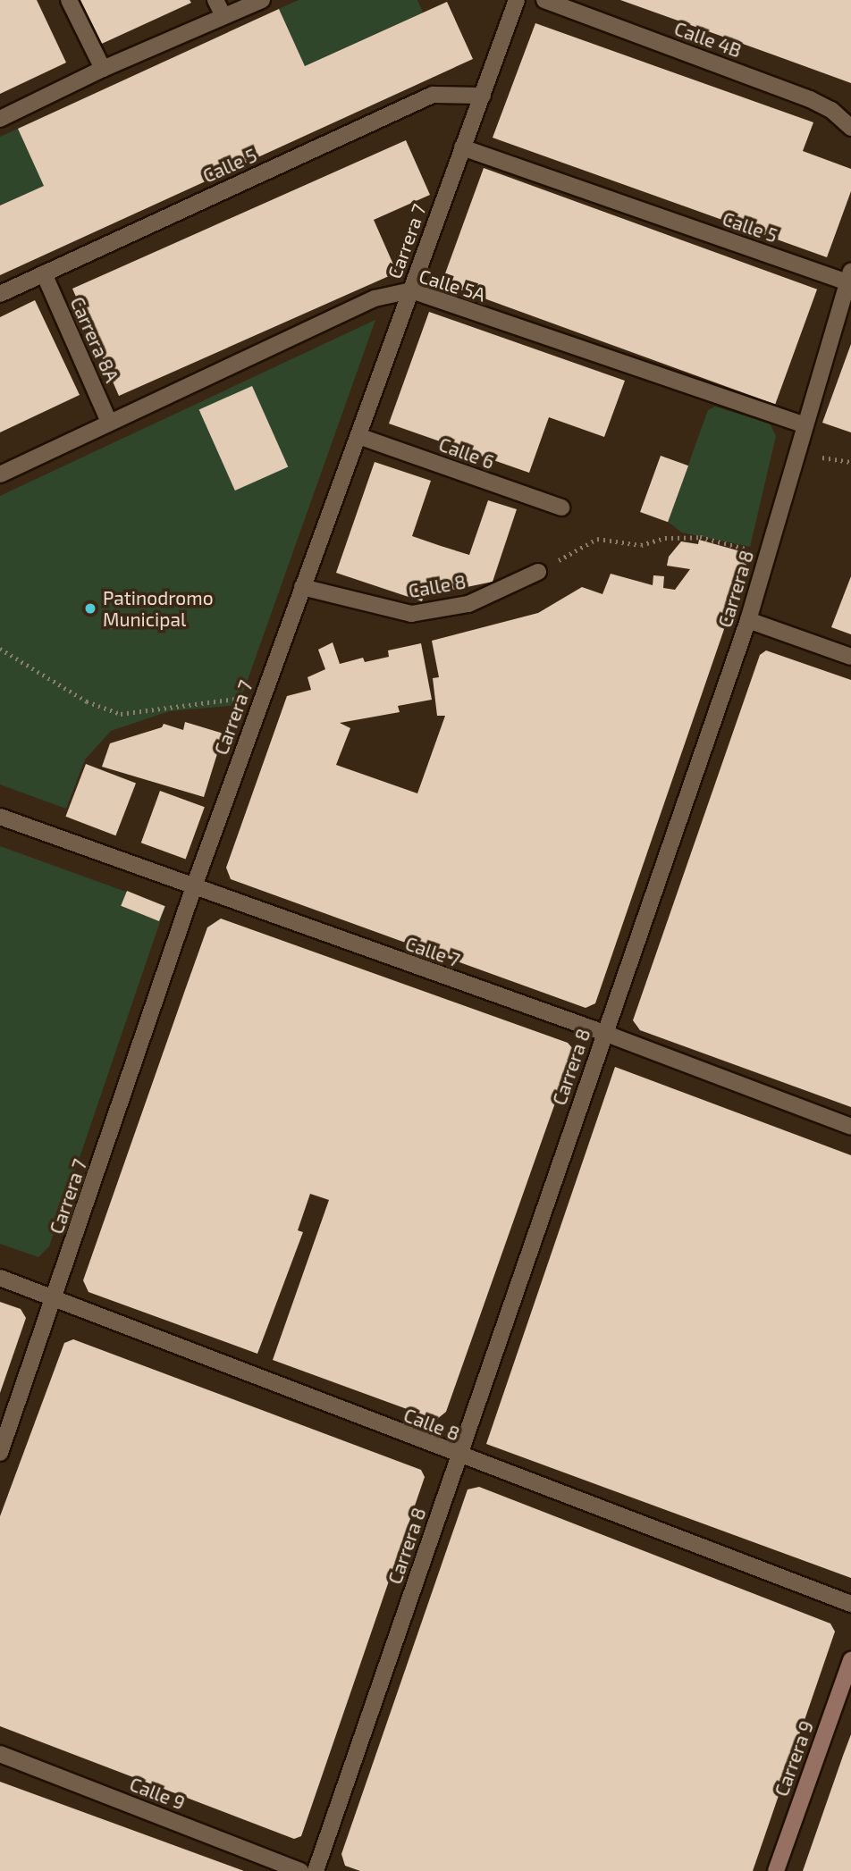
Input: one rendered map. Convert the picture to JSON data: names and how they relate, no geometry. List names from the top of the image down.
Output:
{
  "streets": {
    "main road": ["Carrera 9"],
    "street": [
      "Calle 4B",
      "Calle 5",
      "Carrera 7",
      "Calle 5A",
      "Carrera 8A",
      "Calle 6",
      "Calle 8",
      "Carrera 8",
      "Calle 7",
      "Calle 9"
    ]
  },
  "crossings": [
    ["Calle 5", "Carrera 7"],
    ["Calle 5", "Carrera 8A"],
    ["Calle 5", "Carrera 8"],
    ["Carrera 7", "Calle 5A"],
    ["Carrera 7", "Calle 6"],
    ["Carrera 7", "Calle 8"],
    ["Carrera 7", "Calle 7"],
    ["Calle 5A", "Carrera 8A"],
    ["Calle 5A", "Carrera 8"],
    ["Calle 8", "Carrera 8"],
    ["Carrera 8", "Calle 7"]
  ],
  "places": ["Patinodromo Municipal"]
}
